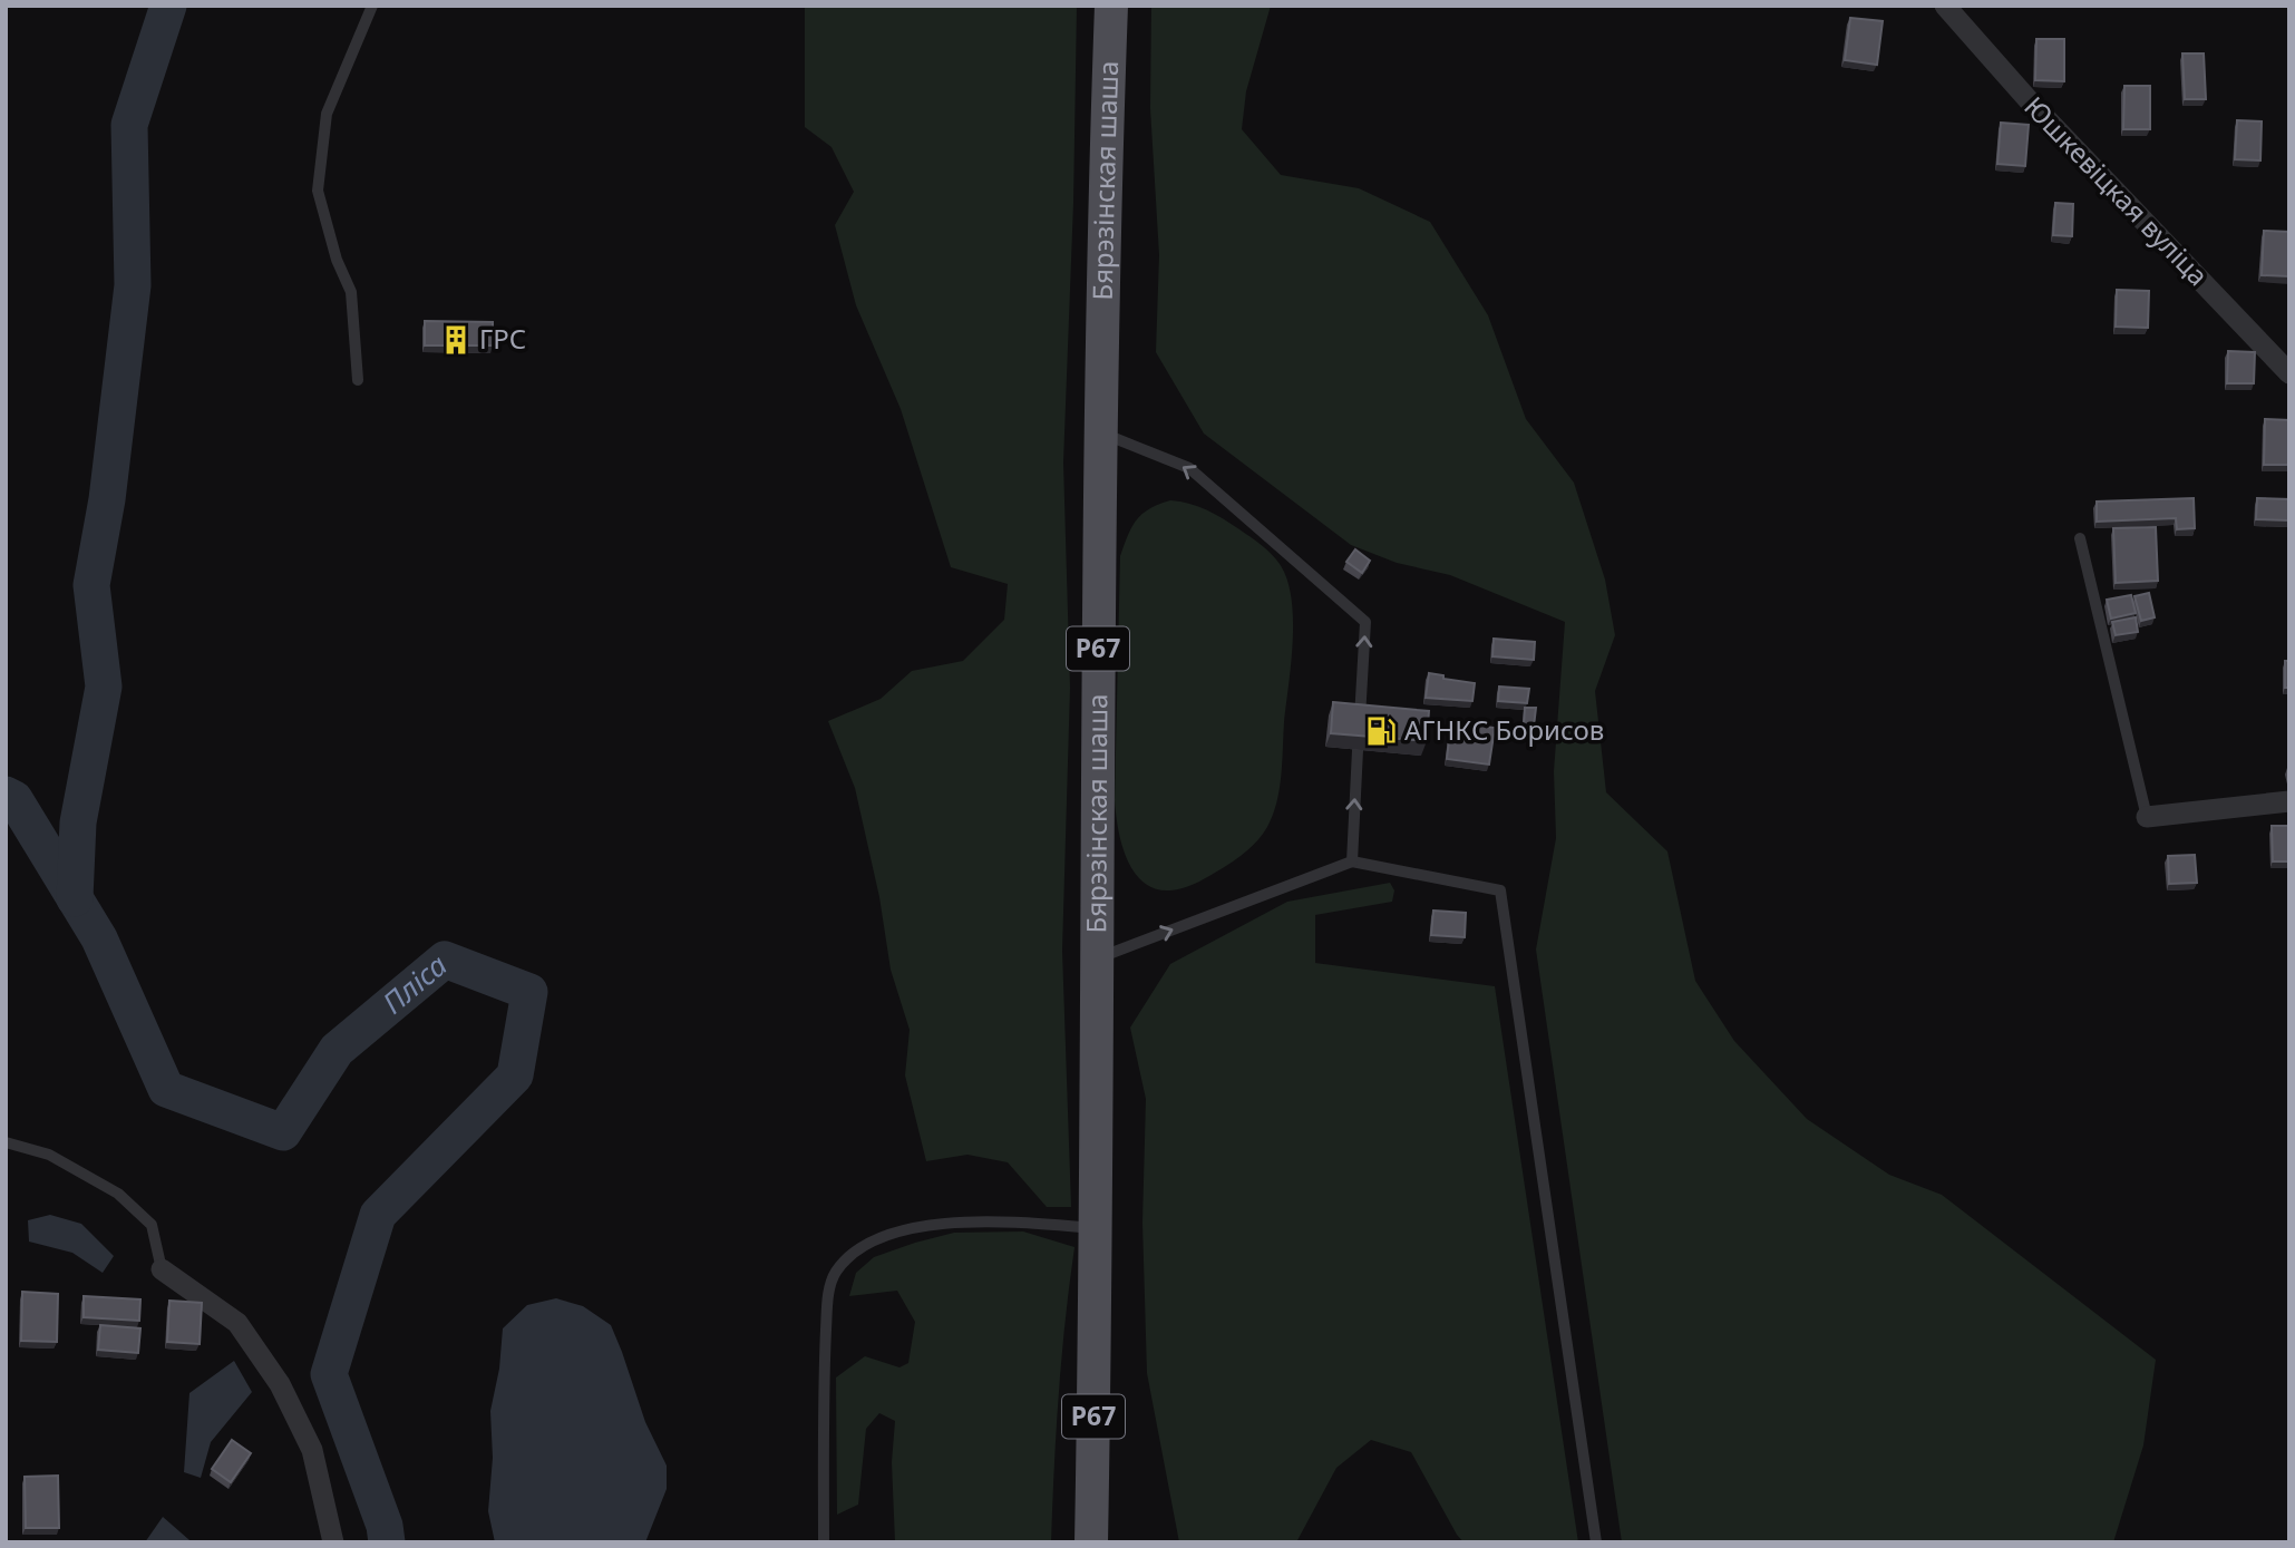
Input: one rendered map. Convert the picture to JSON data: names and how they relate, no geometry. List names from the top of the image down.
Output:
{
  "streets": {
    "main road": ["Бярэзінская шаша", "Р67"],
    "street": ["Юшкевіцкая вуліца"]
  },
  "water": ["Пліса"],
  "places": {
    "building": ["ГРС"],
    "fuel station": ["АГНКС Борисов"]
  }
}
